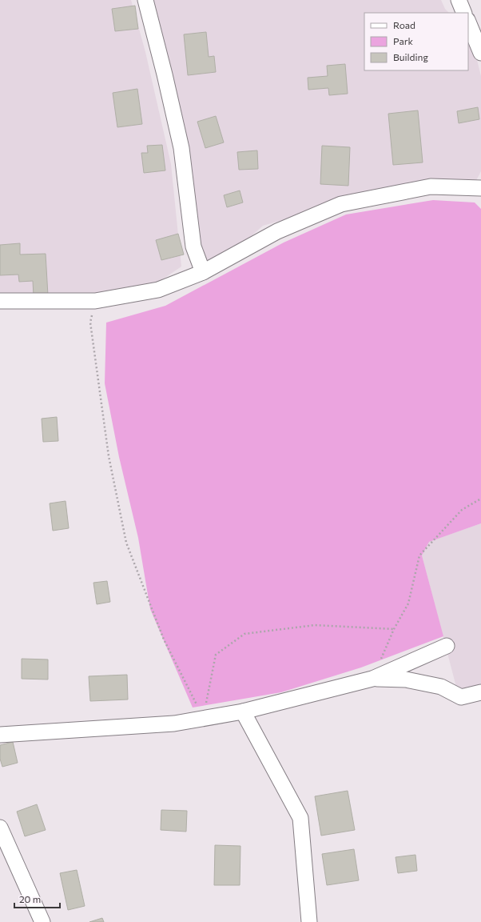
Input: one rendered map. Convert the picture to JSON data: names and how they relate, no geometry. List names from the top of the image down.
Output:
{
  "legend": ["Road", "Park", "Building"],
  "scale_bar": "20 m"
}
